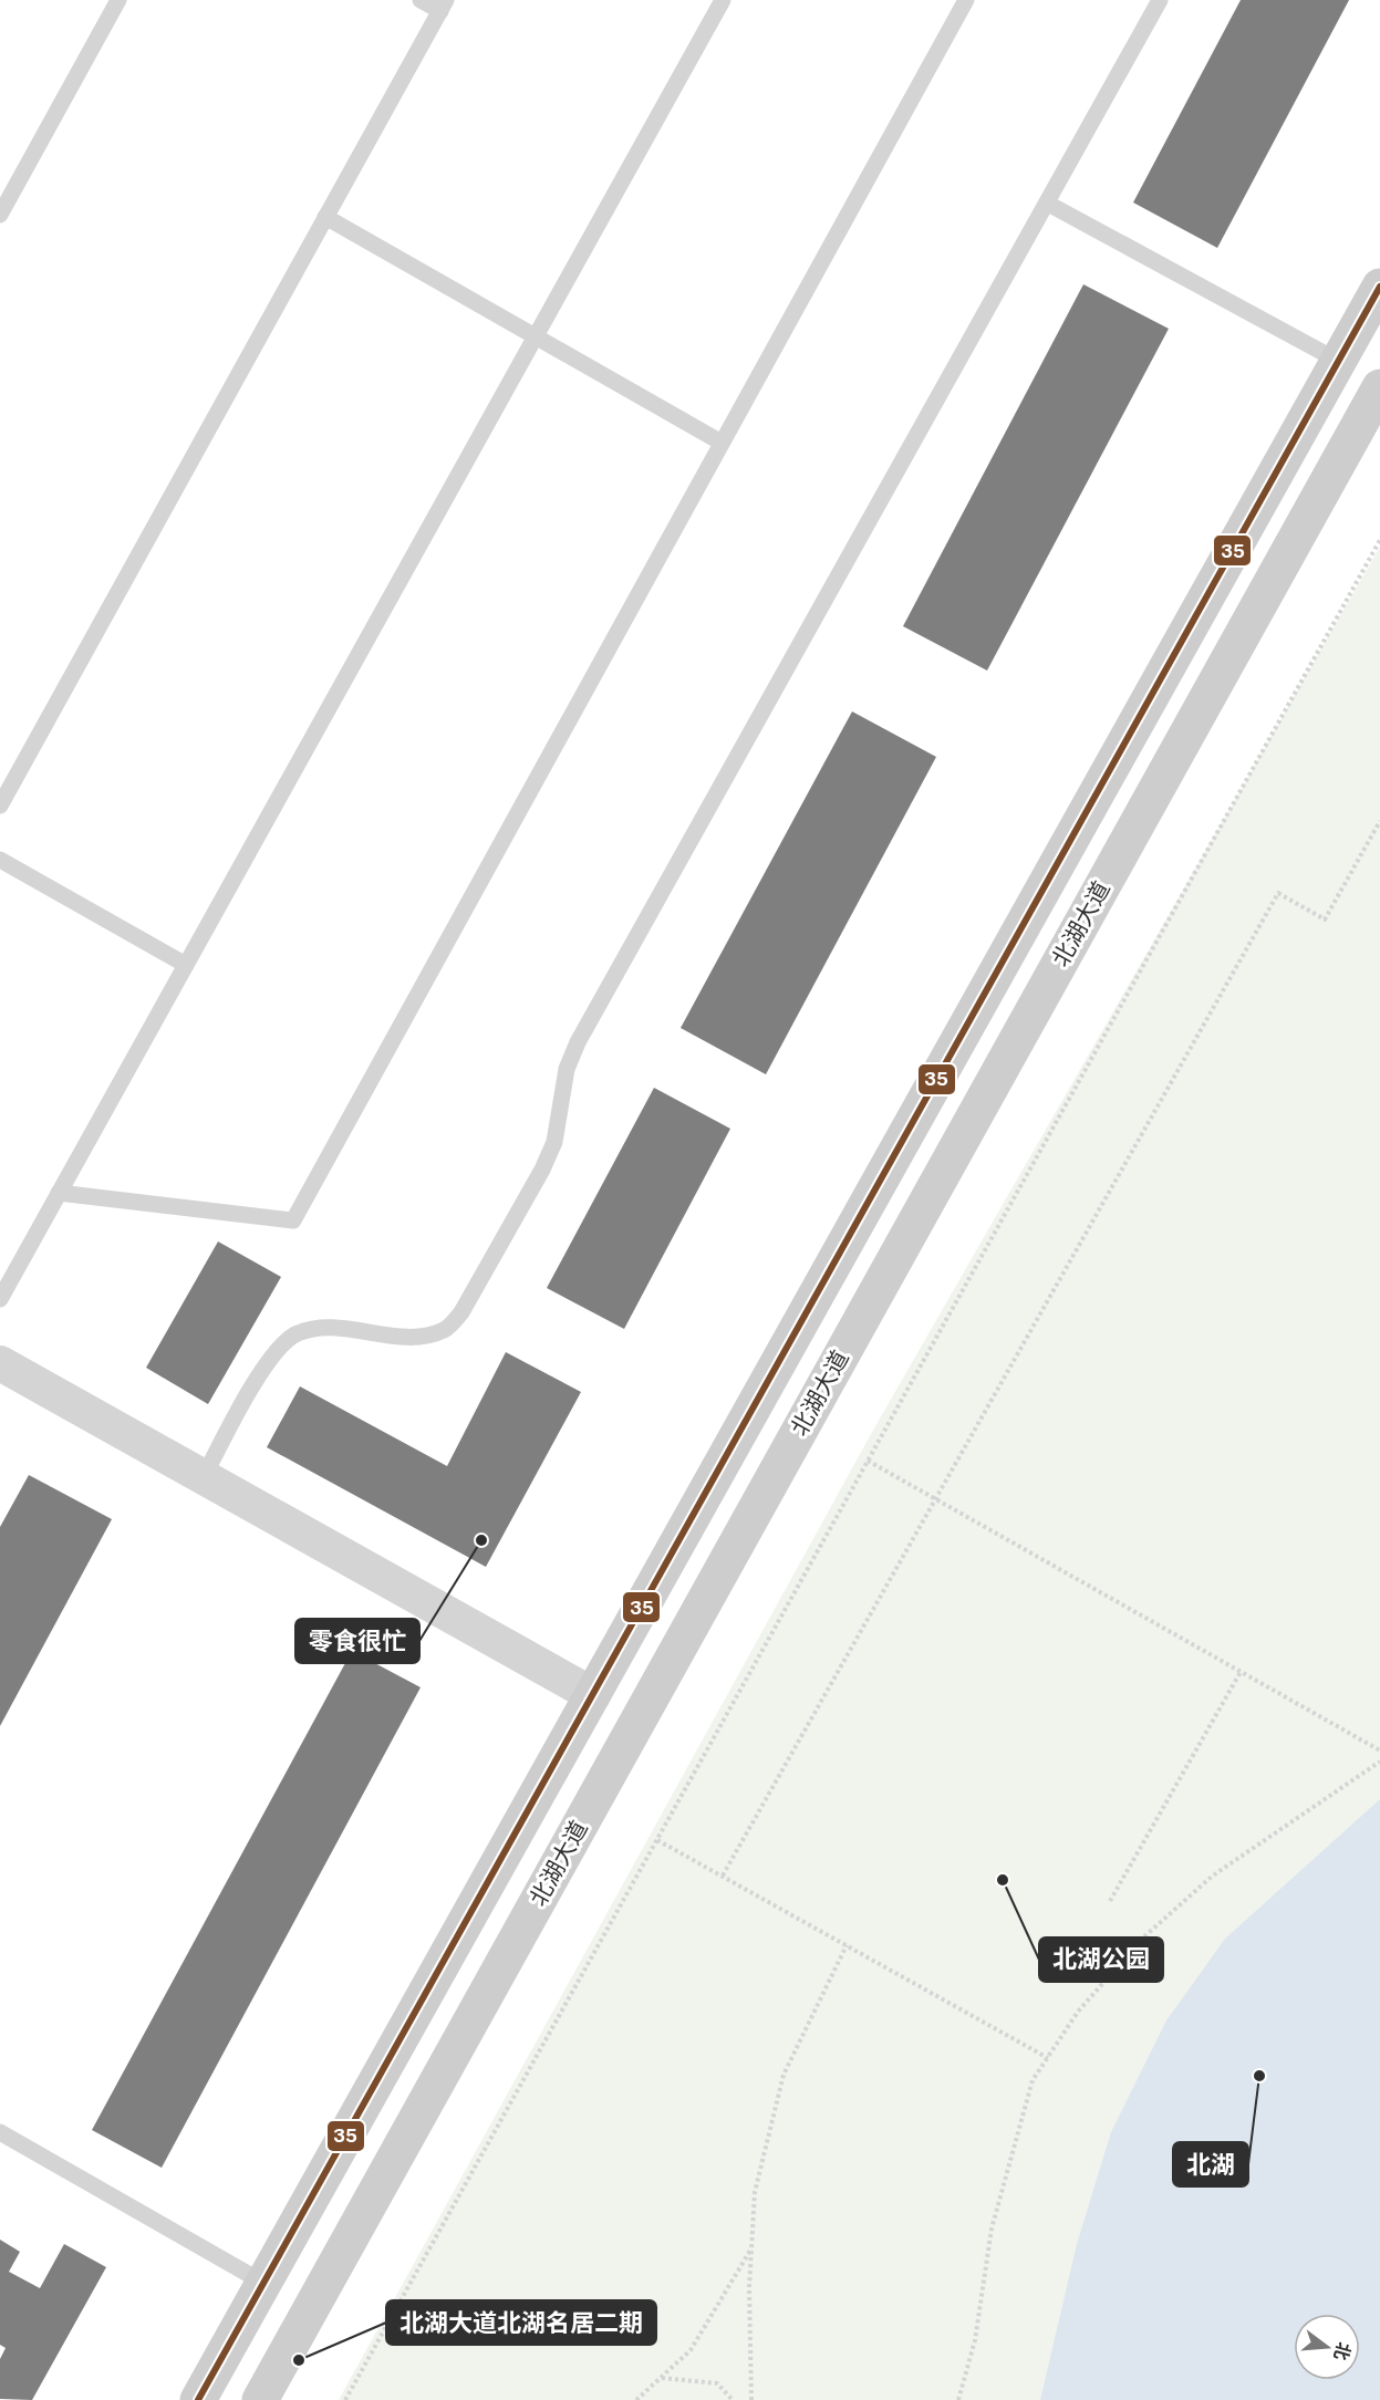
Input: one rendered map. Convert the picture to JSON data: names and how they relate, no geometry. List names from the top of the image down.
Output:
{
  "streets": {
    "main road": ["北湖大道"]
  },
  "places": [
    "零食很忙",
    "北湖公园",
    "北湖",
    "北湖大道北湖名居二期"
  ],
  "lines": ["transit line 35"],
  "north": "right"
}
